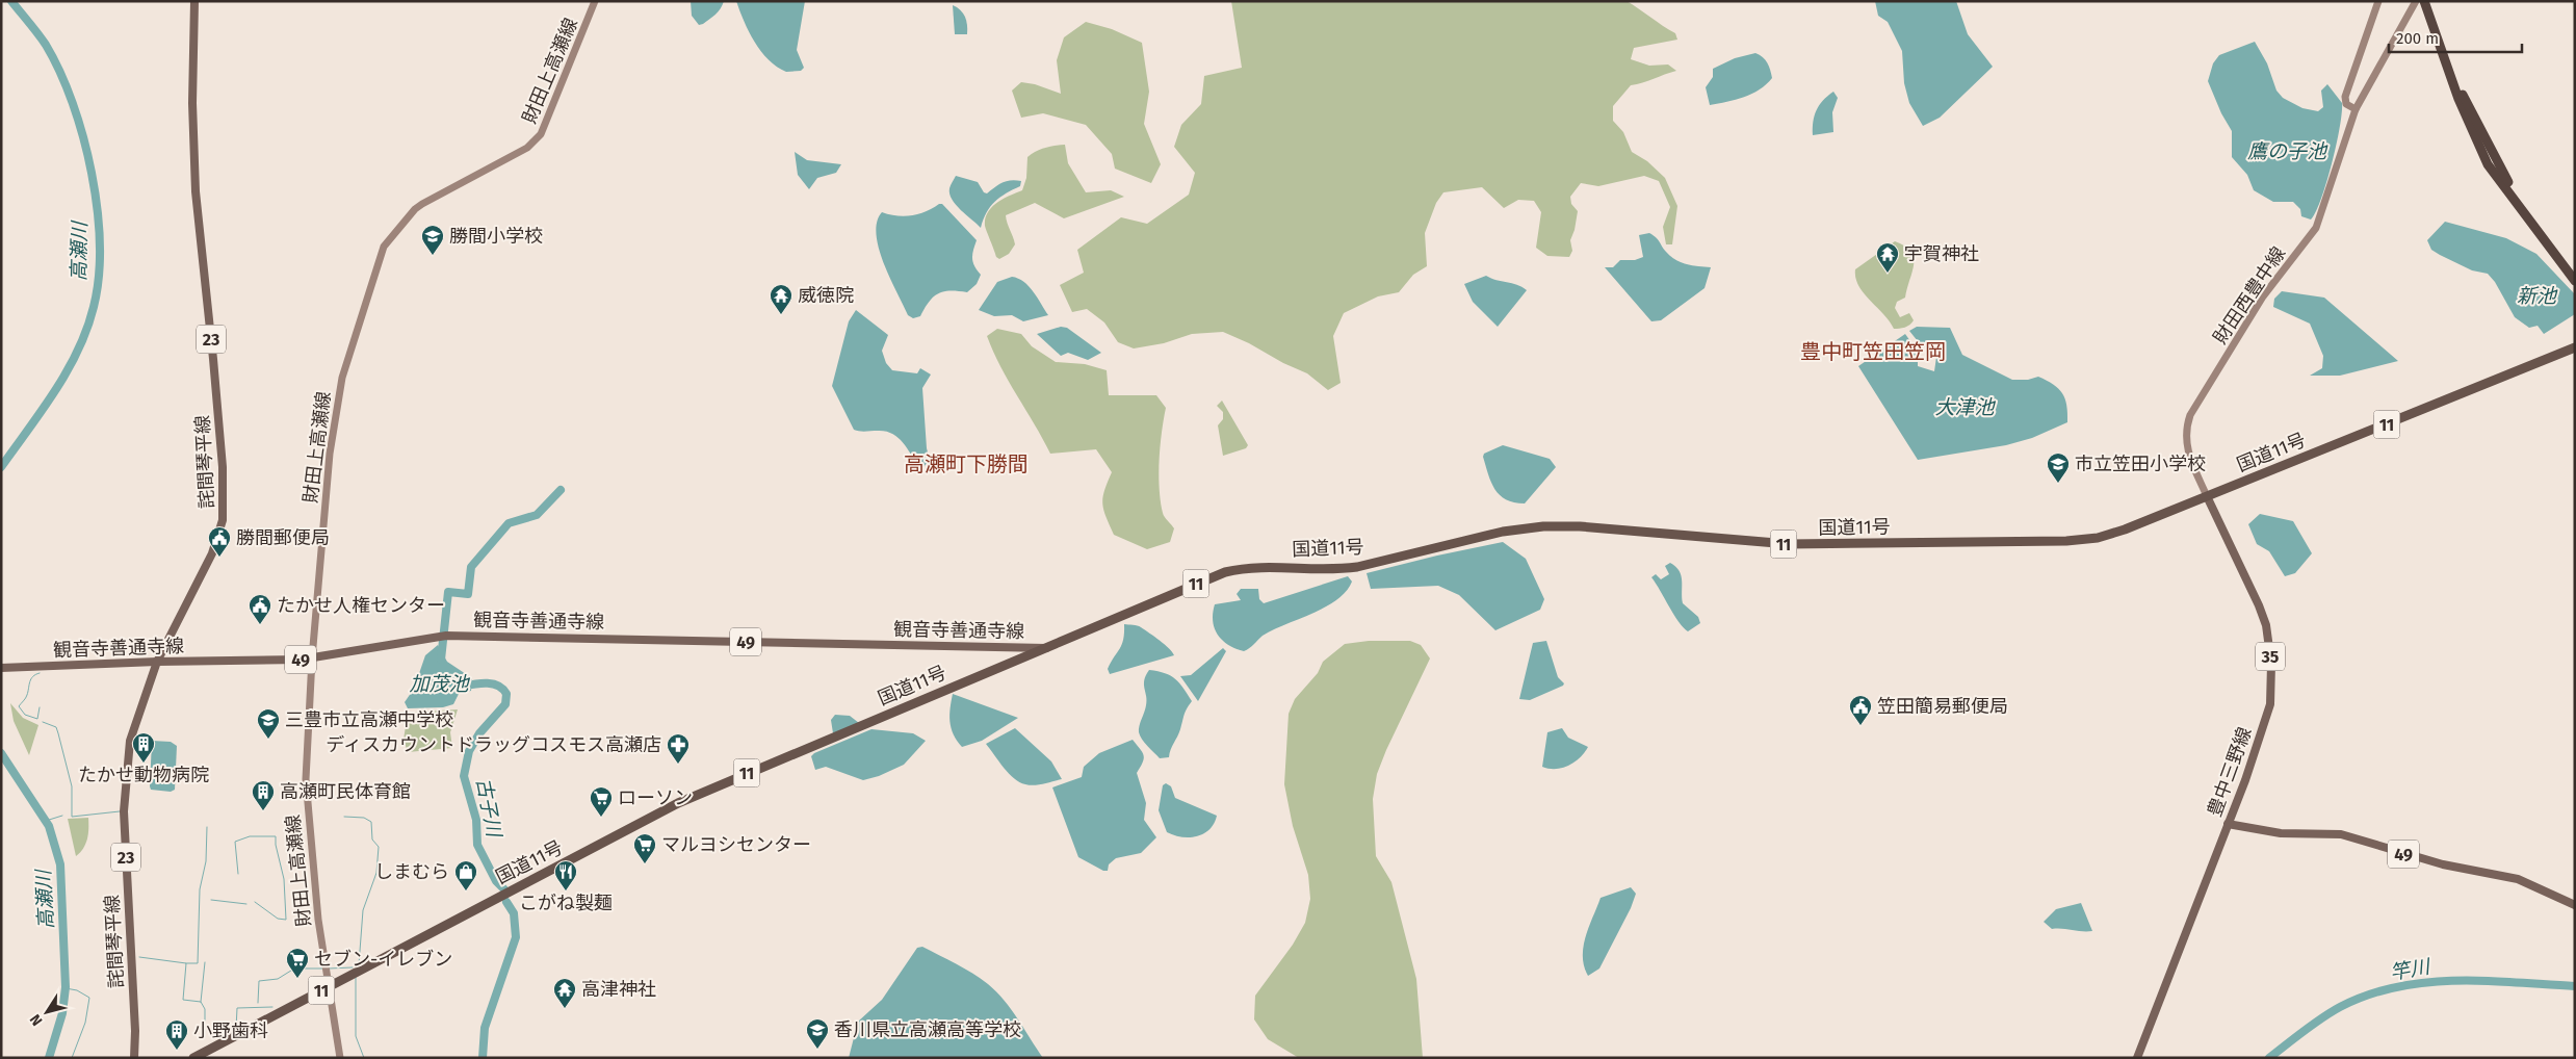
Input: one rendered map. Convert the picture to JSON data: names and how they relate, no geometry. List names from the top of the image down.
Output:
{
  "streets": {
    "highway": ["11", "国道11号"],
    "main road": [
      "財田上高瀬線",
      "財田西豊中線",
      "23",
      "詫間琴平線",
      "観音寺善通寺線",
      "49",
      "35",
      "豊中三野線"
    ]
  },
  "crossings": [
    ["財田上高瀬線", "国道11号"],
    ["財田上高瀬線", "観音寺善通寺線"],
    ["財田西豊中線", "国道11号"],
    ["財田西豊中線", "豊中三野線"],
    ["国道11号", "観音寺善通寺線"],
    ["国道11号", "豊中三野線"],
    ["詫間琴平線", "観音寺善通寺線"],
    ["49", "豊中三野線"]
  ],
  "districts": ["豊中町笠田笠岡", "高瀬町下勝間"],
  "water": [
    "鷹の子池",
    "高瀬川",
    "新池",
    "大津池",
    "加茂池",
    "古子川",
    "竿川"
  ],
  "places": {
    "school or university": [
      "勝間小学校",
      "市立笠田小学校",
      "三豊市立高瀬中学校",
      "香川県立高瀬高等学校"
    ],
    "temple": ["宇賀神社", "威徳院", "高津神社"],
    "public building": ["勝間郵便局", "たかせ人権センター", "笠田簡易郵便局"],
    "building": ["たかせ動物病院", "高瀬町民体育館", "小野歯科"],
    "pharmacy": ["ディスカウントドラッグコスモス高瀬店"],
    "supermarket": ["ローソン", "マルヨシセンター", "セブン-イレブン"],
    "shop": ["しまむら"],
    "restaurant": ["こがね製麺"]
  },
  "scale_bar": "200 m",
  "north": "bottom left"
}
